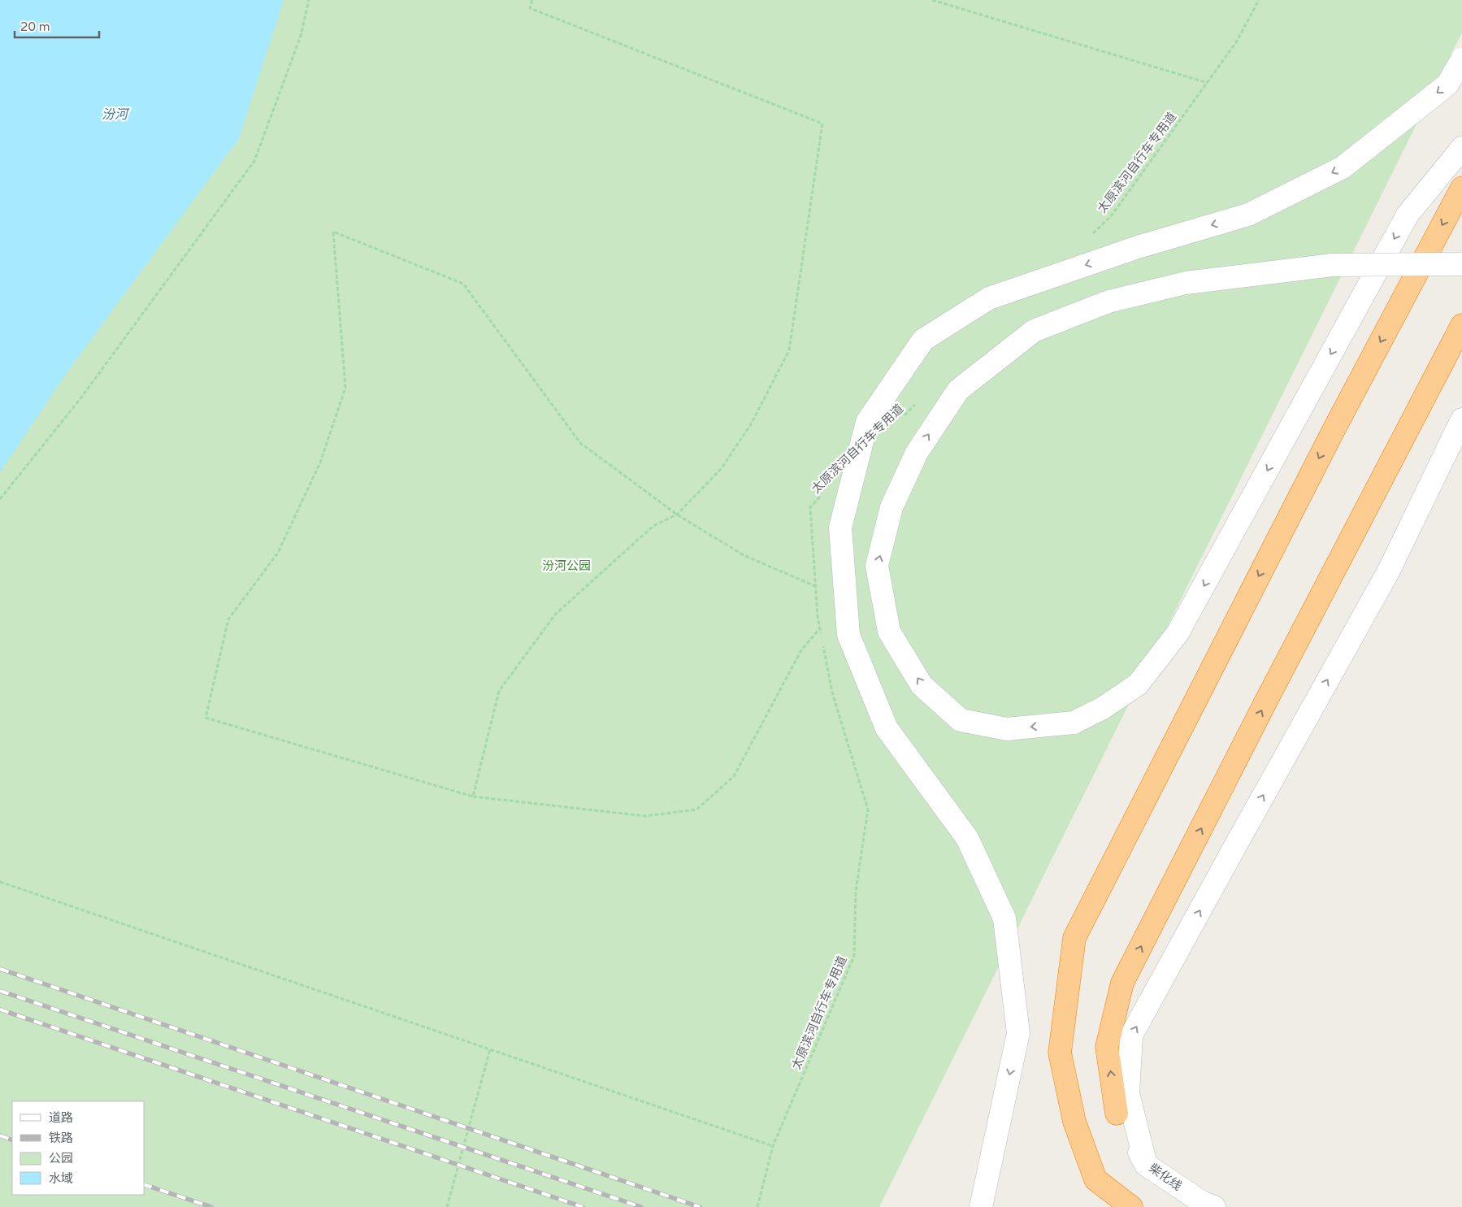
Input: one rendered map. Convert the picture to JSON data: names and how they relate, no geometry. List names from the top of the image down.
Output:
{
  "streets": {
    "main road": ["柴化线"],
    "path": ["太原滨河自行车专用道"]
  },
  "water": ["汾河"],
  "parks": ["汾河公园"],
  "legend": [
    "道路",
    "铁路",
    "公园",
    "水域"
  ],
  "scale_bar": "20 m"
}
